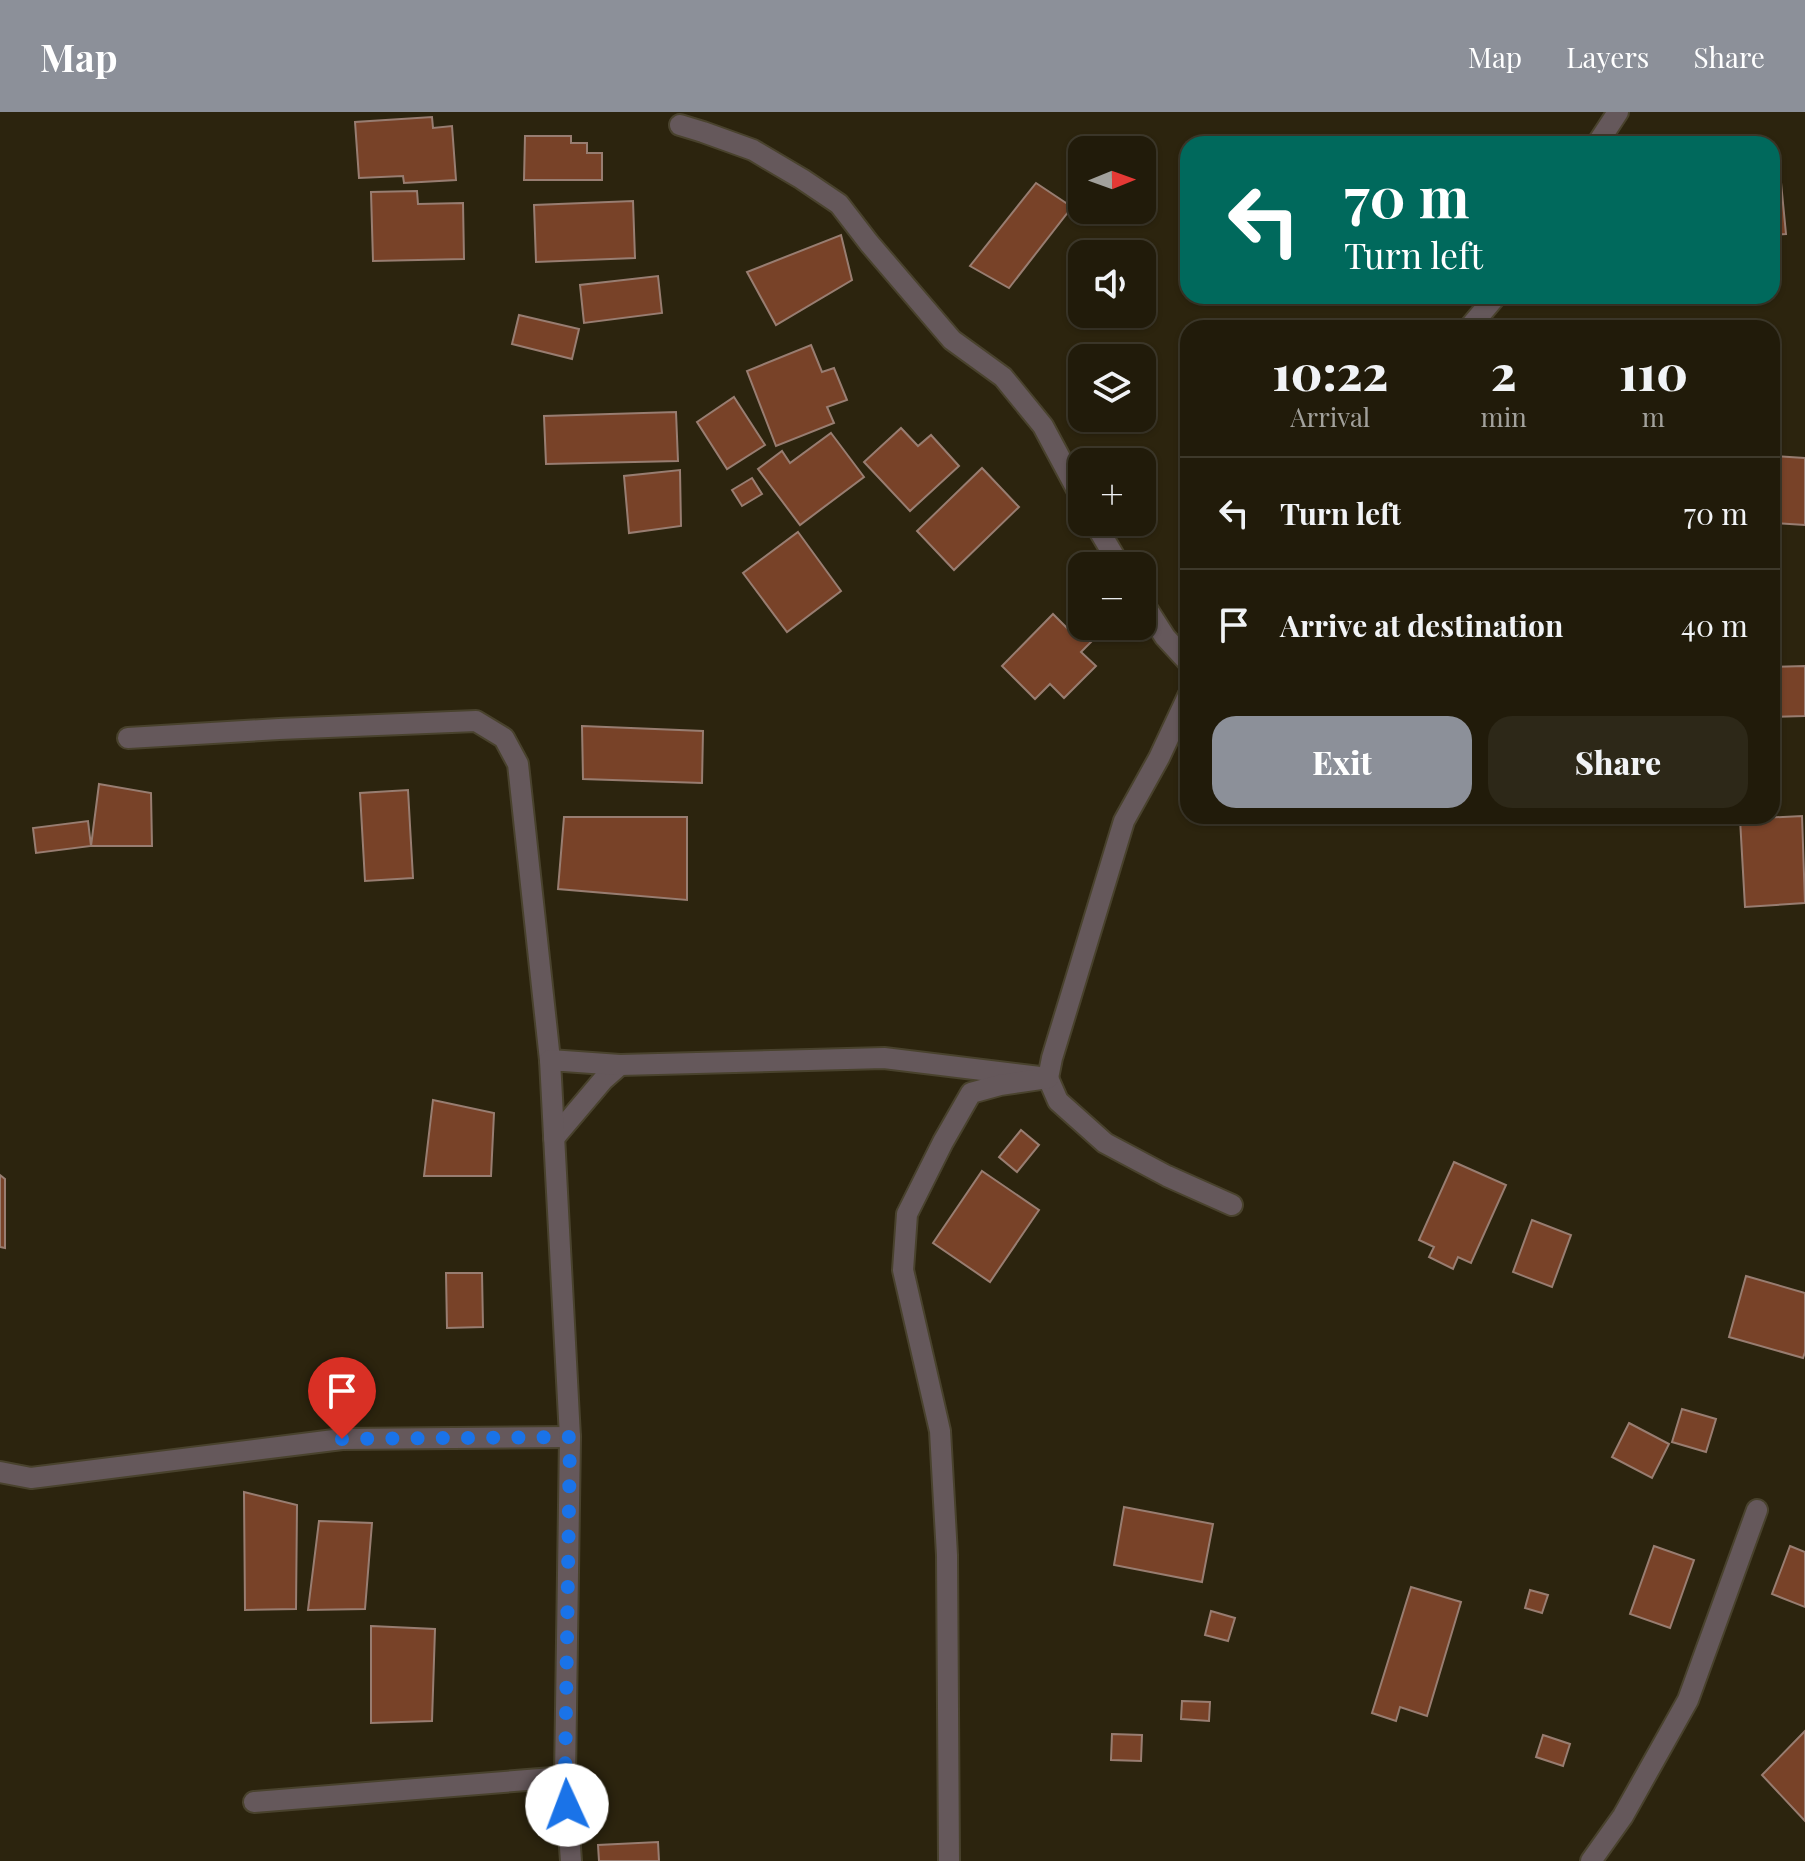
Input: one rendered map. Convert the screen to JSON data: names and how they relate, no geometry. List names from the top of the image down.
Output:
{
  "north": "right",
  "page": {
    "header": "Map",
    "nav": ["Map", "Layers", "Share"],
    "map_buttons": ["+", "−"],
    "turn": ["70 m", "Turn left"],
    "eta": [
      "10:22",
      "Arrival",
      "2",
      "min",
      "110",
      "m"
    ],
    "list": [
      {
        "name": "Turn left",
        "value": "70 m"
      },
      {
        "name": "Arrive at destination",
        "value": "40 m"
      }
    ],
    "buttons": ["Exit", "Share"]
  }
}
